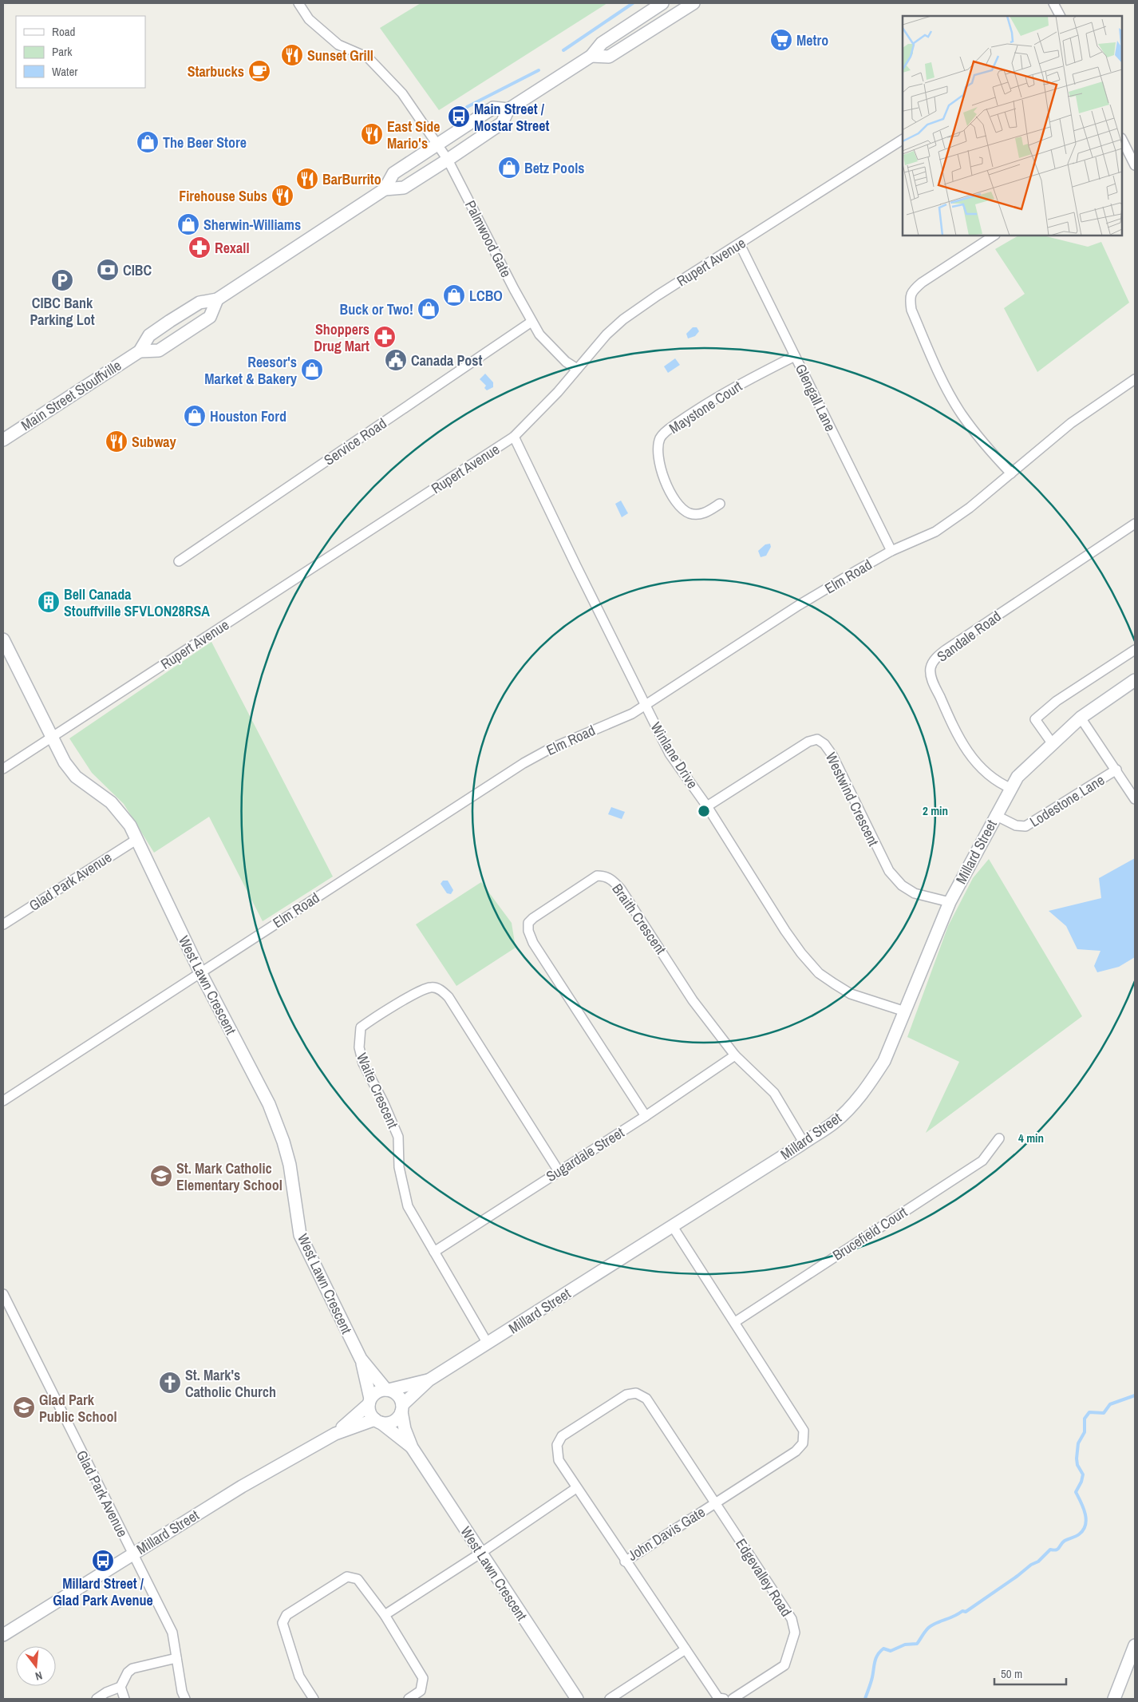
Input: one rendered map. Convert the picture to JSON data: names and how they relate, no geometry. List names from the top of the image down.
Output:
{
  "streets": {
    "street": [
      "Palmwood Gate",
      "Rupert Avenue",
      "Main Street Stouffville",
      "Glengall Lane",
      "Maystone Court",
      "Service Road",
      "Elm Road",
      "Sandale Road",
      "Winlane Drive",
      "Westwind Crescent",
      "Lodestone Lane",
      "Millard Street",
      "Glad Park Avenue",
      "Braith Crescent",
      "West Lawn Crescent",
      "Waite Crescent",
      "Sugardale Street",
      "Brucefield Court",
      "John Davis Gate",
      "Edgevalley Road"
    ]
  },
  "crossings": [
    ["Palmwood Gate", "Rupert Avenue"],
    ["Palmwood Gate", "Main Street Stouffville"],
    ["Palmwood Gate", "Service Road"],
    ["Rupert Avenue", "Glengall Lane"],
    ["Rupert Avenue", "Winlane Drive"],
    ["Rupert Avenue", "West Lawn Crescent"],
    ["Glengall Lane", "Maystone Court"],
    ["Glengall Lane", "Elm Road"],
    ["Elm Road", "Winlane Drive"],
    ["Elm Road", "West Lawn Crescent"],
    ["Sandale Road", "Millard Street"],
    ["Winlane Drive", "Westwind Crescent"],
    ["Winlane Drive", "Millard Street"],
    ["Westwind Crescent", "Millard Street"],
    ["Lodestone Lane", "Millard Street"],
    ["Millard Street", "Glad Park Avenue"],
    ["Millard Street", "Braith Crescent"],
    ["Millard Street", "West Lawn Crescent"],
    ["Millard Street", "Waite Crescent"],
    ["Millard Street", "John Davis Gate"],
    ["Glad Park Avenue", "West Lawn Crescent"],
    ["Braith Crescent", "Sugardale Street"],
    ["Waite Crescent", "Sugardale Street"],
    ["Brucefield Court", "John Davis Gate"],
    ["John Davis Gate", "Edgevalley Road"]
  ],
  "places": {
    "supermarket": ["Metro"],
    "restaurant": [
      "Sunset Grill",
      "East Side Mario's",
      "BarBurrito",
      "Firehouse Subs",
      "Subway"
    ],
    "cafe": ["Starbucks"],
    "bus stop": ["Main Street / Mostar Street", "Millard Street / Glad Park Avenue"],
    "shop": [
      "The Beer Store",
      "Betz Pools",
      "Sherwin-Williams",
      "LCBO",
      "Buck or Two!",
      "Reesor's Market & Bakery",
      "Houston Ford"
    ],
    "pharmacy": ["Rexall", "Shoppers Drug Mart"],
    "bank": ["CIBC"],
    "parking": ["CIBC Bank Parking Lot"],
    "public building": ["Canada Post"],
    "building": ["Bell Canada Stouffville SFVLON28RSA"],
    "school or university": ["St. Mark Catholic Elementary School", "Glad Park Public School"],
    "church": ["St. Mark's Catholic Church"]
  },
  "legend": ["Road", "Park", "Water"],
  "scale_bar": "50 m",
  "north": "bottom",
  "rings": ["2 min", "4 min"]
}
